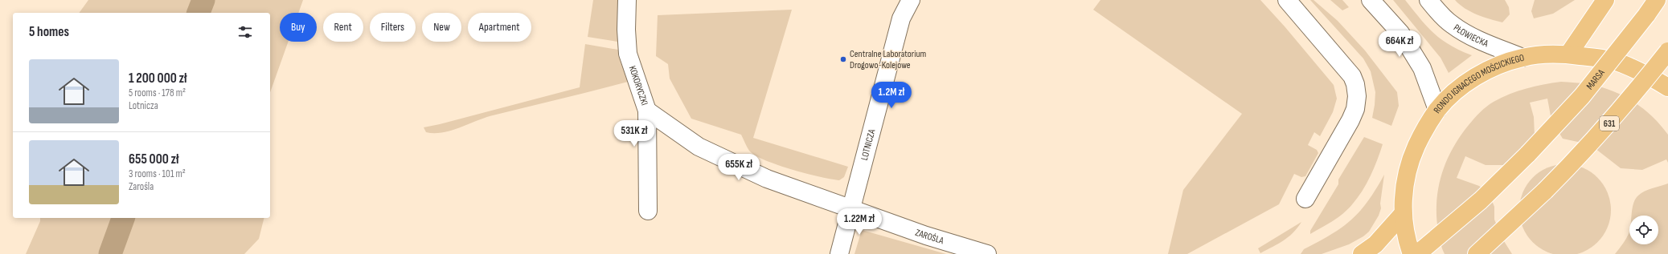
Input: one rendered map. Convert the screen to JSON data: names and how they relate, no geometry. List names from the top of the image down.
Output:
{
  "streets": {
    "main road": ["MARSA", "RONDO IGNACEGO MOŚCICKIEGO", "631"],
    "street": [
      "PŁOWIECKA",
      "KOKORYCZKI",
      "LOTNICZA",
      "ZAROŚLA"
    ]
  },
  "crossings": [
    ["PŁOWIECKA", "RONDO IGNACEGO MOŚCICKIEGO"],
    ["KOKORYCZKI", "ZAROŚLA"],
    ["LOTNICZA", "ZAROŚLA"]
  ],
  "places": ["Centralne Laboratorium Drogowo-Kolejowe"],
  "page": {
    "chip": [
      "Buy",
      "Rent",
      "Filters",
      "New",
      "Apartment"
    ],
    "heading": "5 homes",
    "price": [
      "664K zł",
      "1.2M zł",
      "531K zł",
      "655K zł",
      "1.22M zł"
    ],
    "list": [
      {
        "name": "1 200 000 zł",
        "note": "5 rooms · 178 m² · Lotnicza"
      },
      {
        "name": "655 000 zł",
        "note": "3 rooms · 101 m² · Zarośla"
      }
    ]
  }
}
